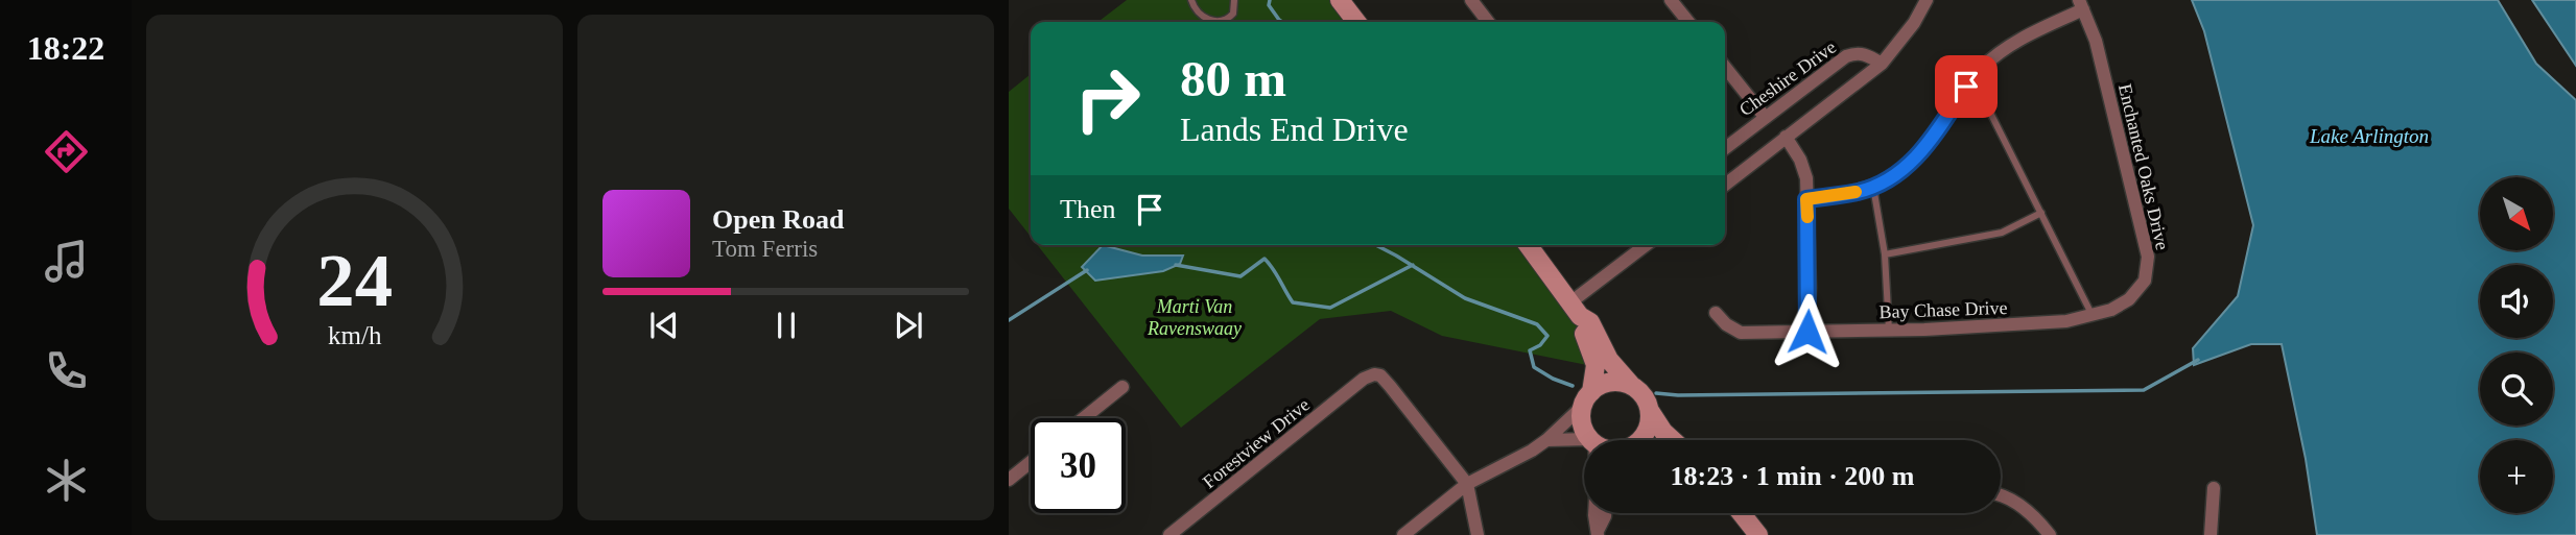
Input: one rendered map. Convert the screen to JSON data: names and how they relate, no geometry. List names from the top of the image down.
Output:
{
  "streets": {
    "street": [
      "Cheshire Drive",
      "Enchanted Oaks Drive",
      "Bay Chase Drive",
      "Forestview Drive"
    ]
  },
  "crossings": [
    ["Enchanted Oaks Drive", "Bay Chase Drive"]
  ],
  "water": ["Lake Arlington"],
  "parks": ["Marti Van Ravenswaay"],
  "north": "bottom right",
  "page": {
    "tabs": "18:22",
    "turn": ["80 m", "Lands End Drive"],
    "then": "Then",
    "map_buttons": "+",
    "song": ["Open Road", "Tom Ferris"],
    "limit": "30",
    "trip": "18:23 · 1 min · 200 m",
    "gauge": ["24", "km/h"]
  }
}
